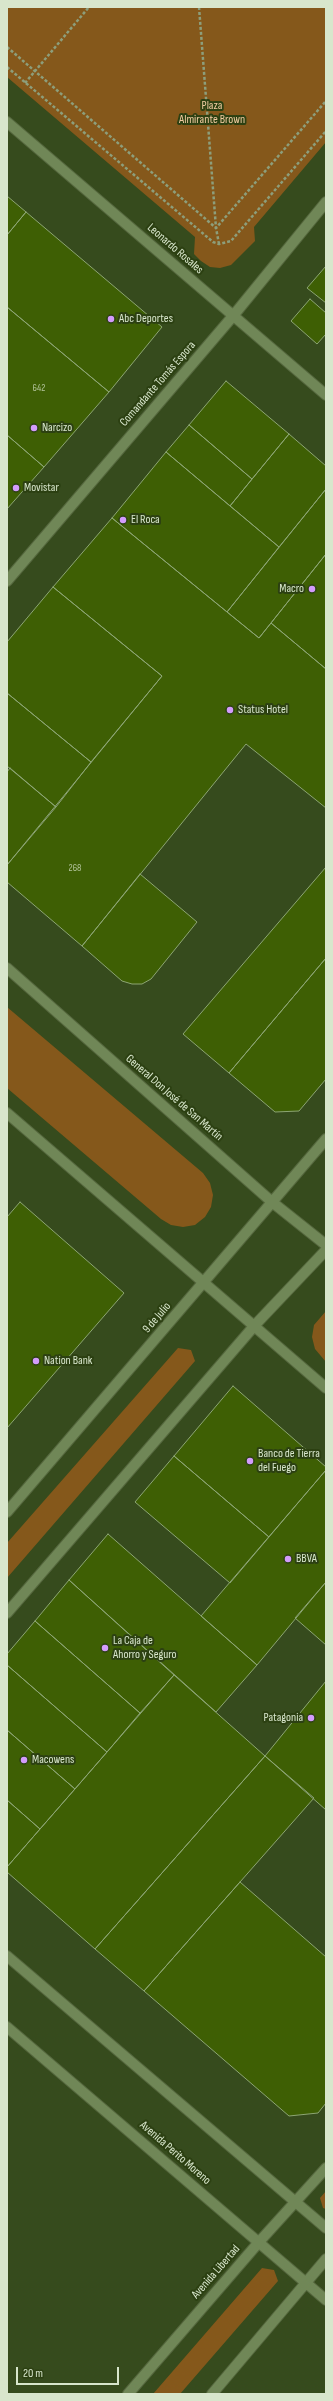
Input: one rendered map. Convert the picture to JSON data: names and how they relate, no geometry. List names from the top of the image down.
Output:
{
  "streets": {
    "street": [
      "Leonardo Rosales",
      "Comandante Tomás Espora",
      "General Don José de San Martín",
      "9 de Julio",
      "Avenida Perito Moreno",
      "Avenida Libertad"
    ]
  },
  "crossings": [
    ["Leonardo Rosales", "Comandante Tomás Espora"],
    ["General Don José de San Martín", "9 de Julio"],
    ["Avenida Perito Moreno", "Avenida Libertad"]
  ],
  "parks": ["Plaza Almirante Brown"],
  "places": [
    "Abc Deportes",
    "Narcizo",
    "Movistar",
    "El Roca",
    "Macro",
    "Status Hotel",
    "Nation Bank",
    "Banco de Tierra del Fuego",
    "BBVA",
    "La Caja de Ahorro y Seguro",
    "Patagonia",
    "Macowens"
  ],
  "house_numbers": ["642", "268"],
  "scale_bar": "20 m"
}
